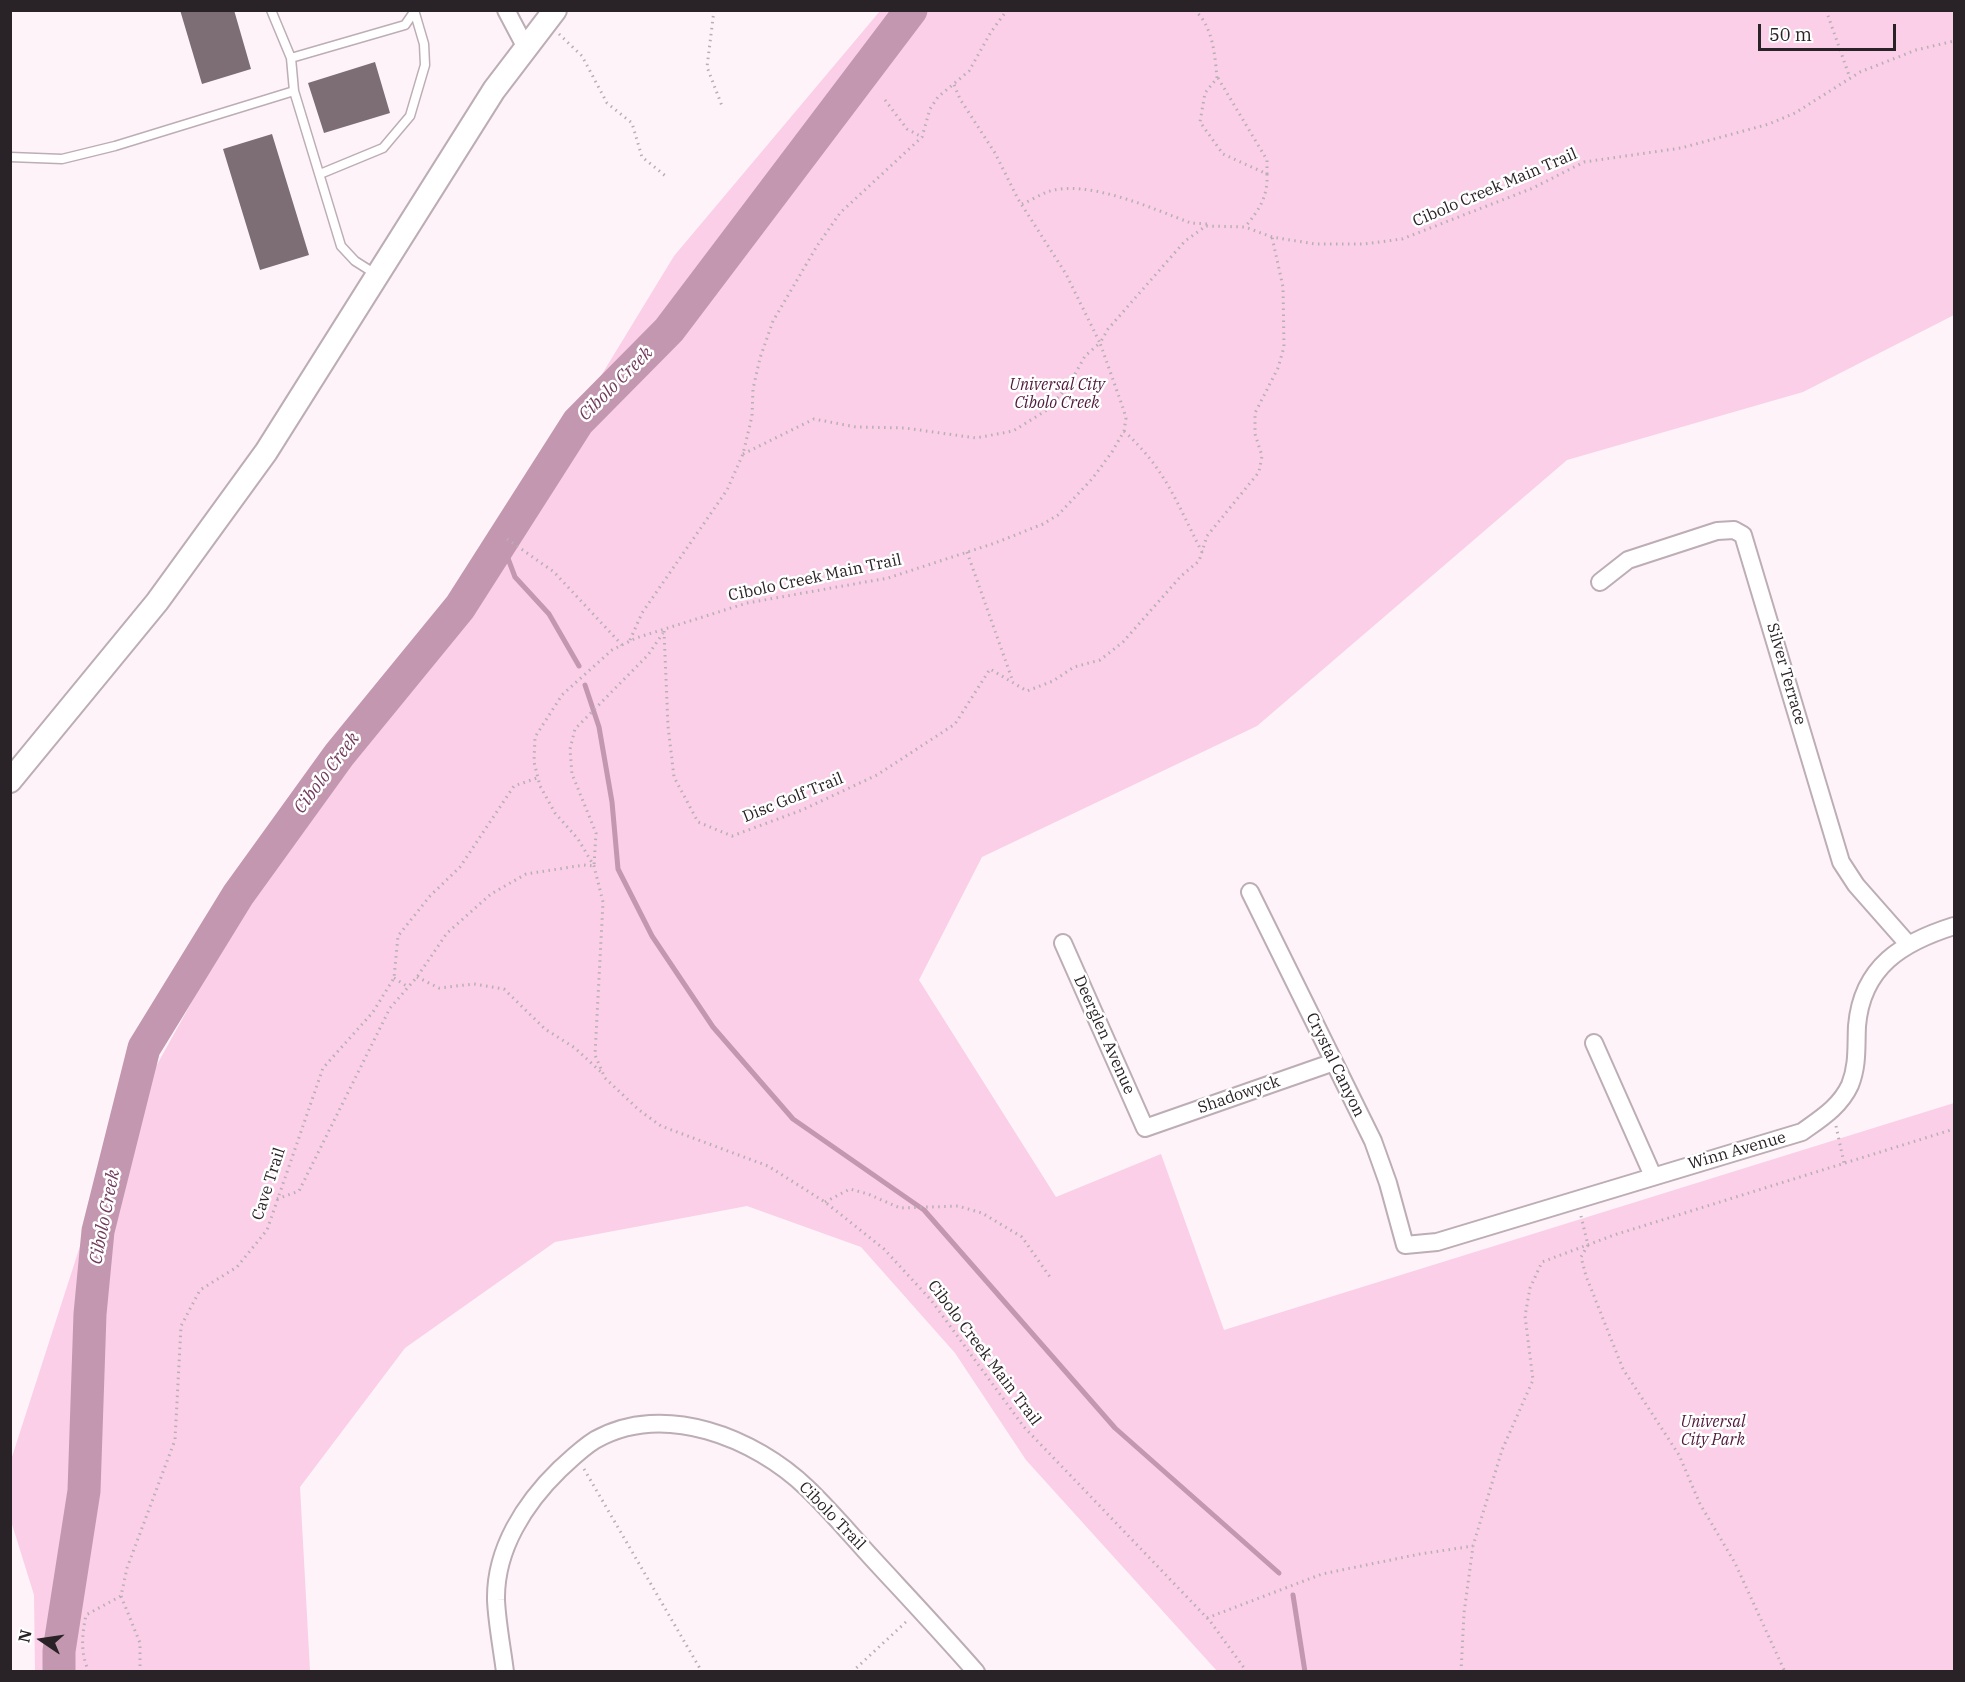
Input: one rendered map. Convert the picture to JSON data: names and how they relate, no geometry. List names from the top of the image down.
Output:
{
  "streets": {
    "street": [
      "Silver Terrace",
      "Deerglen Avenue",
      "Crystal Canyon",
      "Shadowyck",
      "Winn Avenue",
      "Cibolo Trail"
    ],
    "path": ["Cibolo Creek Main Trail", "Disc Golf Trail", "Cave Trail"]
  },
  "crossings": [
    ["Cibolo Creek Main Trail", "Disc Golf Trail"],
    ["Cibolo Creek Main Trail", "Cave Trail"],
    ["Silver Terrace", "Winn Avenue"],
    ["Deerglen Avenue", "Shadowyck"],
    ["Crystal Canyon", "Shadowyck"],
    ["Crystal Canyon", "Winn Avenue"]
  ],
  "water": ["Cibolo Creek"],
  "parks": ["Universal City Cibolo Creek", "Universal City Park"],
  "scale_bar": "50 m",
  "north": "left"
}
